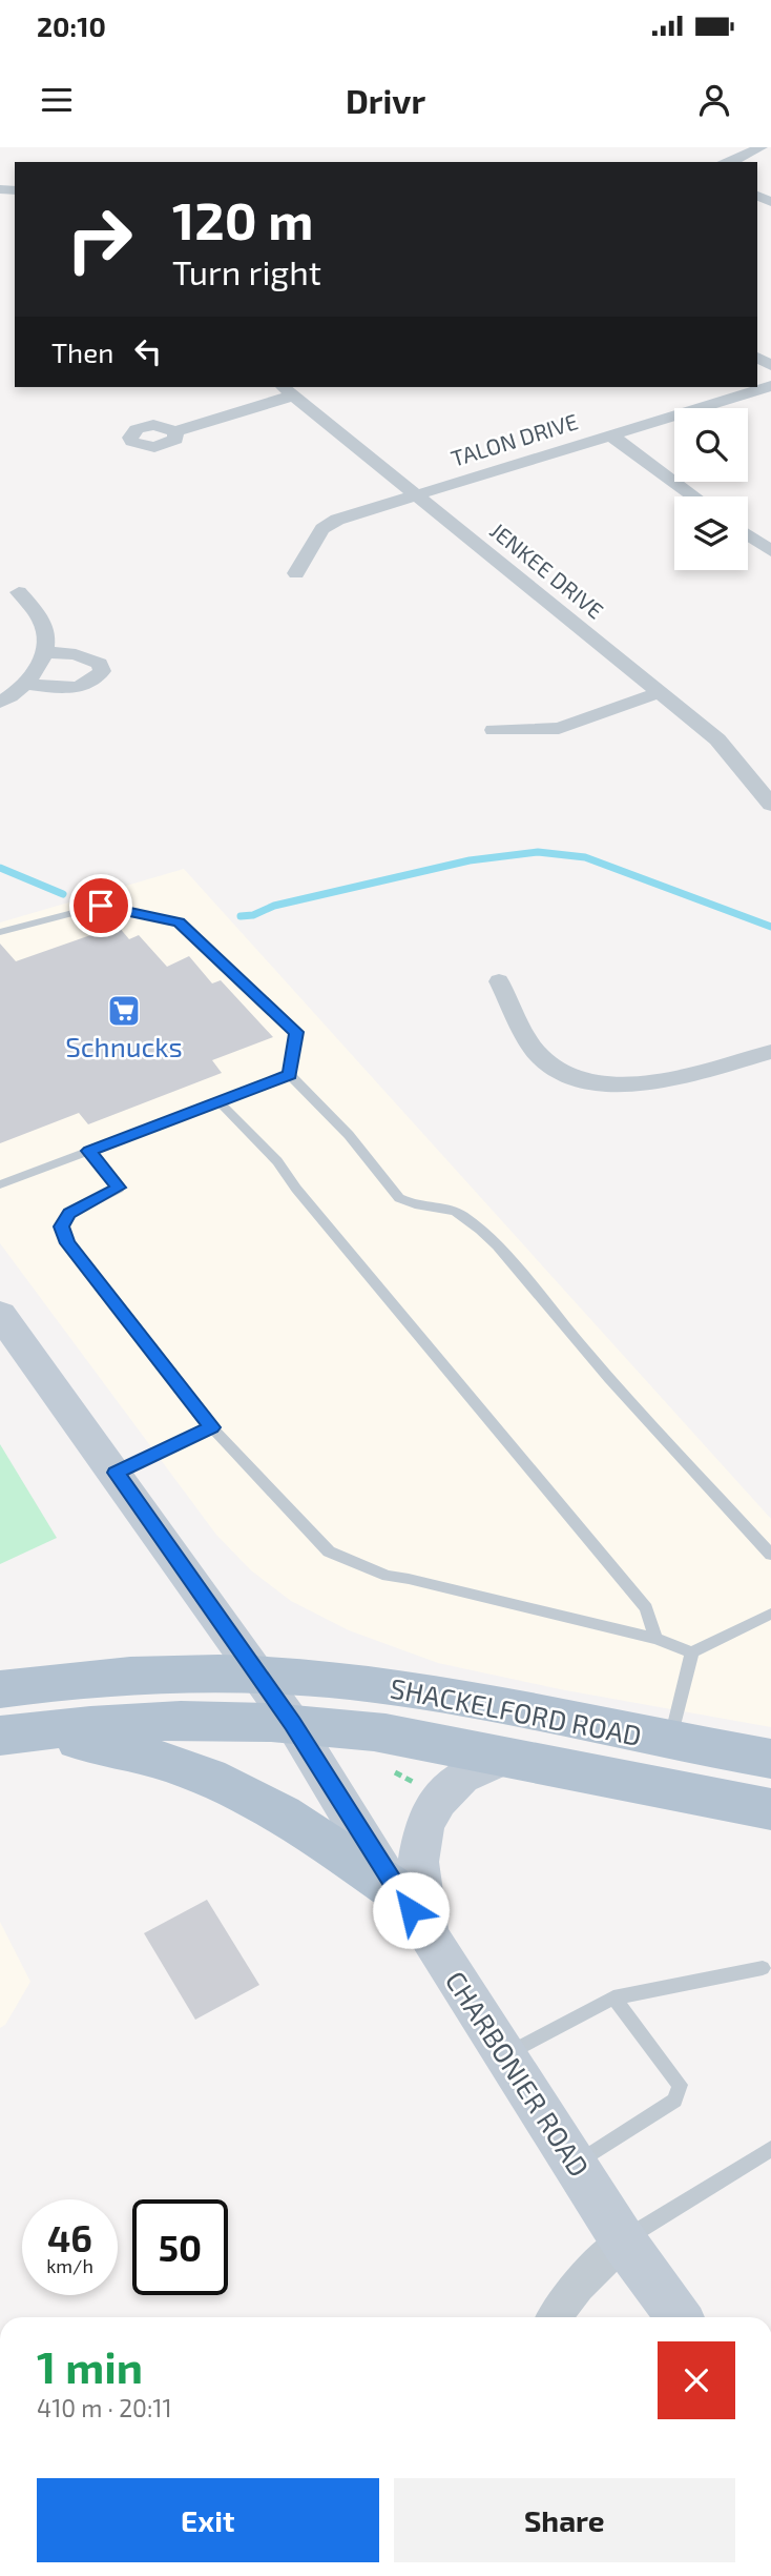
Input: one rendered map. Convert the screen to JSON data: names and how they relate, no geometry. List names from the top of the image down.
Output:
{
  "streets": {
    "main road": ["SHACKELFORD ROAD", "CHARBONIER ROAD"],
    "street": ["TALON DRIVE", "JENKEE DRIVE"]
  },
  "crossings": [
    ["TALON DRIVE", "JENKEE DRIVE"],
    ["SHACKELFORD ROAD", "CHARBONIER ROAD"]
  ],
  "places": {
    "supermarket": ["Schnucks"]
  },
  "page": {
    "status": "20:10",
    "header": "Drivr",
    "turn": ["120 m", "Turn right"],
    "then": "Then",
    "speed": "46 km/h",
    "limit": "50",
    "heading": ["1 min", "410 m · 20:11"],
    "buttons": ["Exit", "Share"]
  }
}
